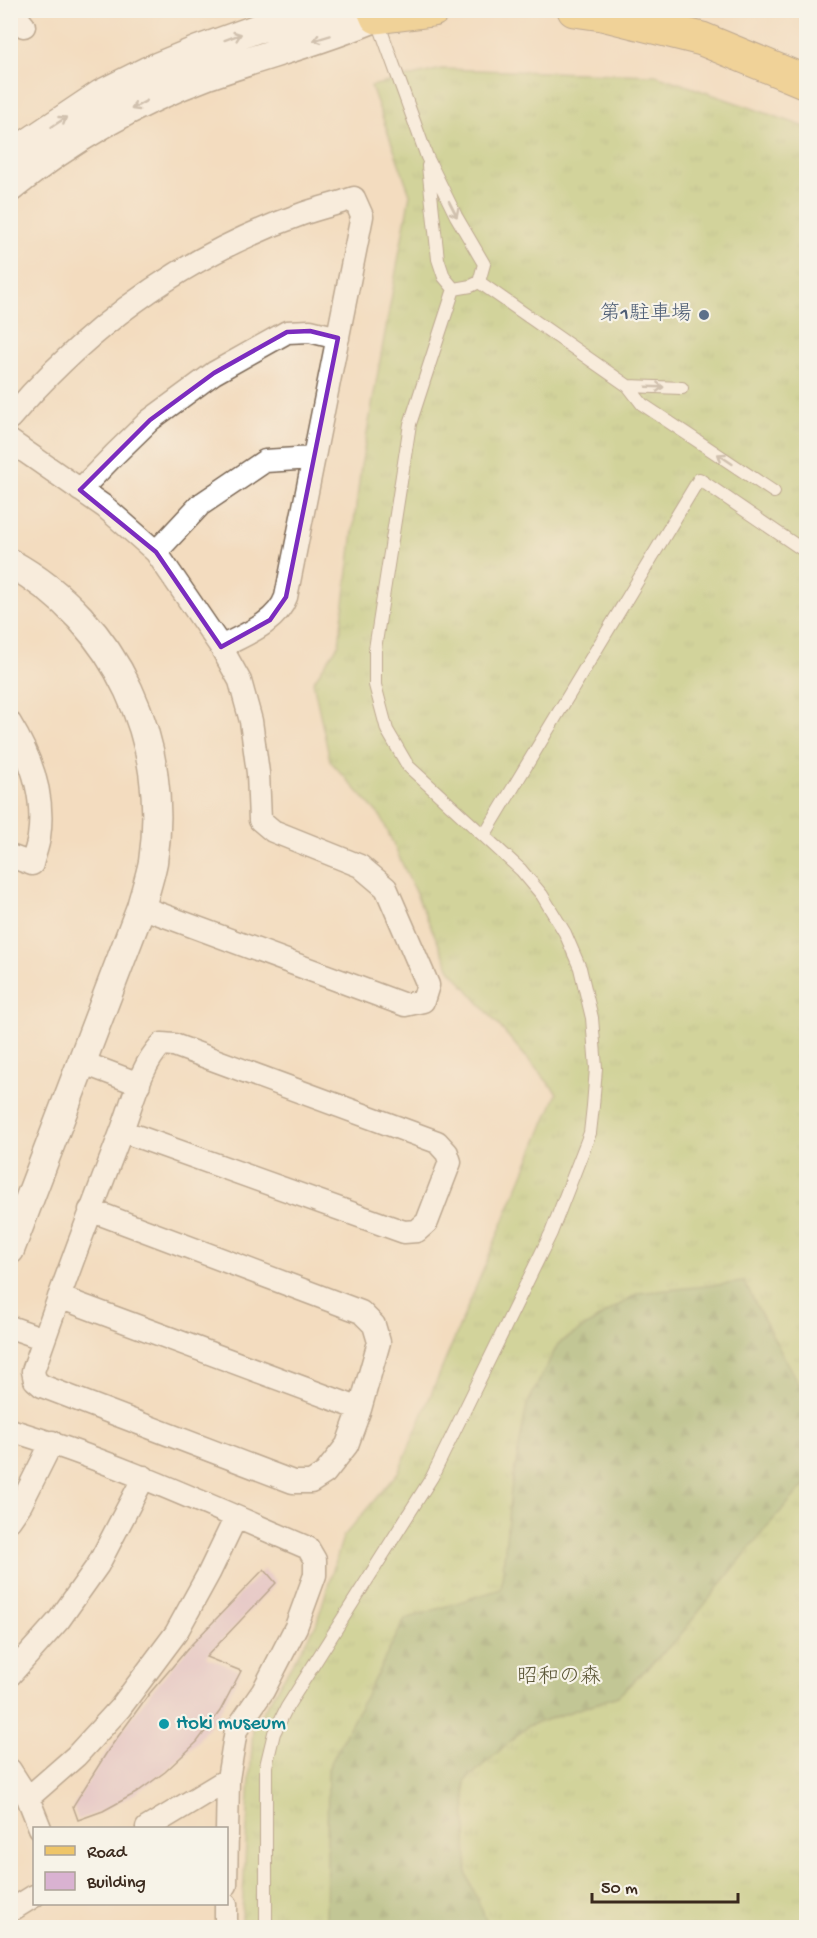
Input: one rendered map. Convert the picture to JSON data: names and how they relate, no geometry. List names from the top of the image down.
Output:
{
  "parks": ["昭和の森"],
  "places": ["第1駐車場", "Hoki museum"],
  "legend": ["Road", "Building"],
  "scale_bar": "50 m"
}
